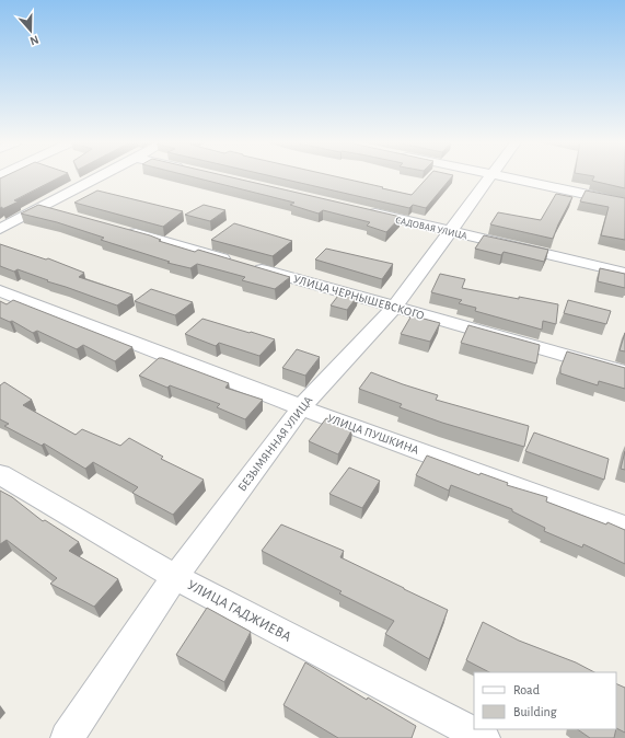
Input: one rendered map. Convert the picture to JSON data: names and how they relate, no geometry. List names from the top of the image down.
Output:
{
  "streets": {
    "street": [
      "САДОВАЯ УЛИЦА",
      "УЛИЦА ЧЕРНЫШЕВСКОГО",
      "УЛИЦА ПУШКИНА",
      "БЕЗЫМЯННАЯ УЛИЦА",
      "УЛИЦА ГАДЖИЕВА"
    ]
  },
  "crossings": [
    ["САДОВАЯ УЛИЦА", "БЕЗЫМЯННАЯ УЛИЦА"],
    ["УЛИЦА ЧЕРНЫШЕВСКОГО", "БЕЗЫМЯННАЯ УЛИЦА"],
    ["УЛИЦА ПУШКИНА", "БЕЗЫМЯННАЯ УЛИЦА"],
    ["БЕЗЫМЯННАЯ УЛИЦА", "УЛИЦА ГАДЖИЕВА"]
  ],
  "legend": ["Road", "Building"],
  "north": "bottom"
}
